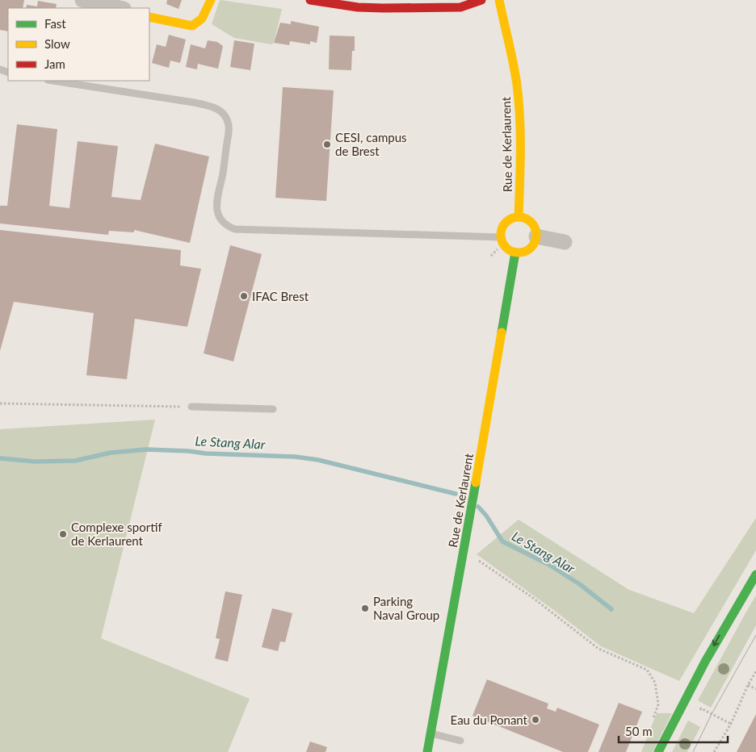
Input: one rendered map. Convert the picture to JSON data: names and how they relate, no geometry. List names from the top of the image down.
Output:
{
  "streets": {
    "street": ["Rue de Kerlaurent"]
  },
  "water": ["Le Stang Alar"],
  "places": [
    "CESI, campus de Brest",
    "IFAC Brest",
    "Complexe sportif de Kerlaurent",
    "Parking Naval Group",
    "Eau du Ponant"
  ],
  "legend": ["Fast", "Slow", "Jam"],
  "scale_bar": "50 m"
}
